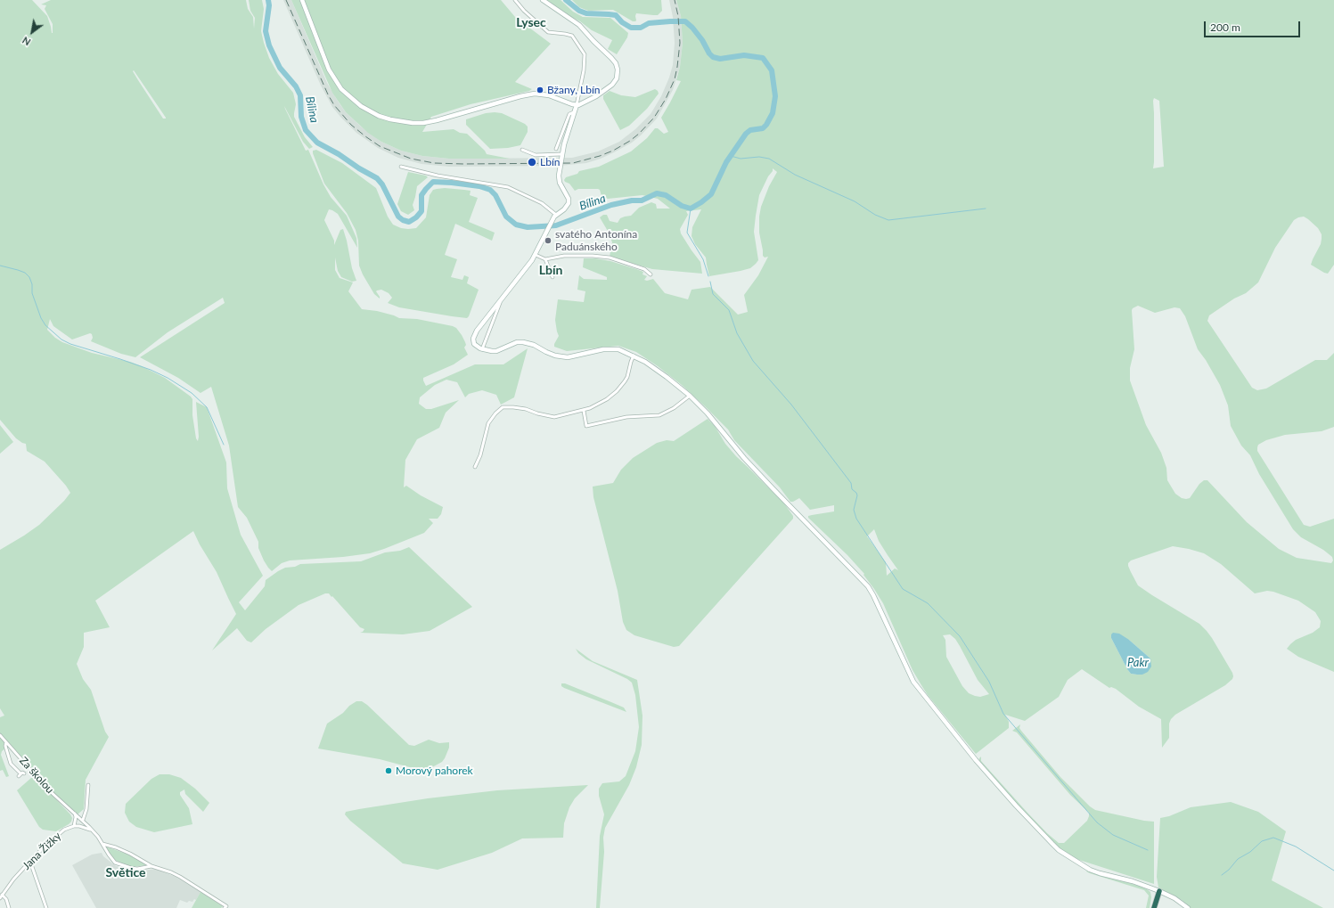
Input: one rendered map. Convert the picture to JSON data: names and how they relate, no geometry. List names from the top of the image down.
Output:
{
  "streets": {
    "street": ["Za školou", "Jana Žižky"]
  },
  "districts": ["Lysec", "Lbín", "Světice"],
  "water": ["Bílina", "Pakr"],
  "places": [
    "Bžany, Lbín",
    "Lbín",
    "svatého Antonína Paduánského",
    "Morový pahorek"
  ],
  "scale_bar": "200 m",
  "north": "bottom left"
}
